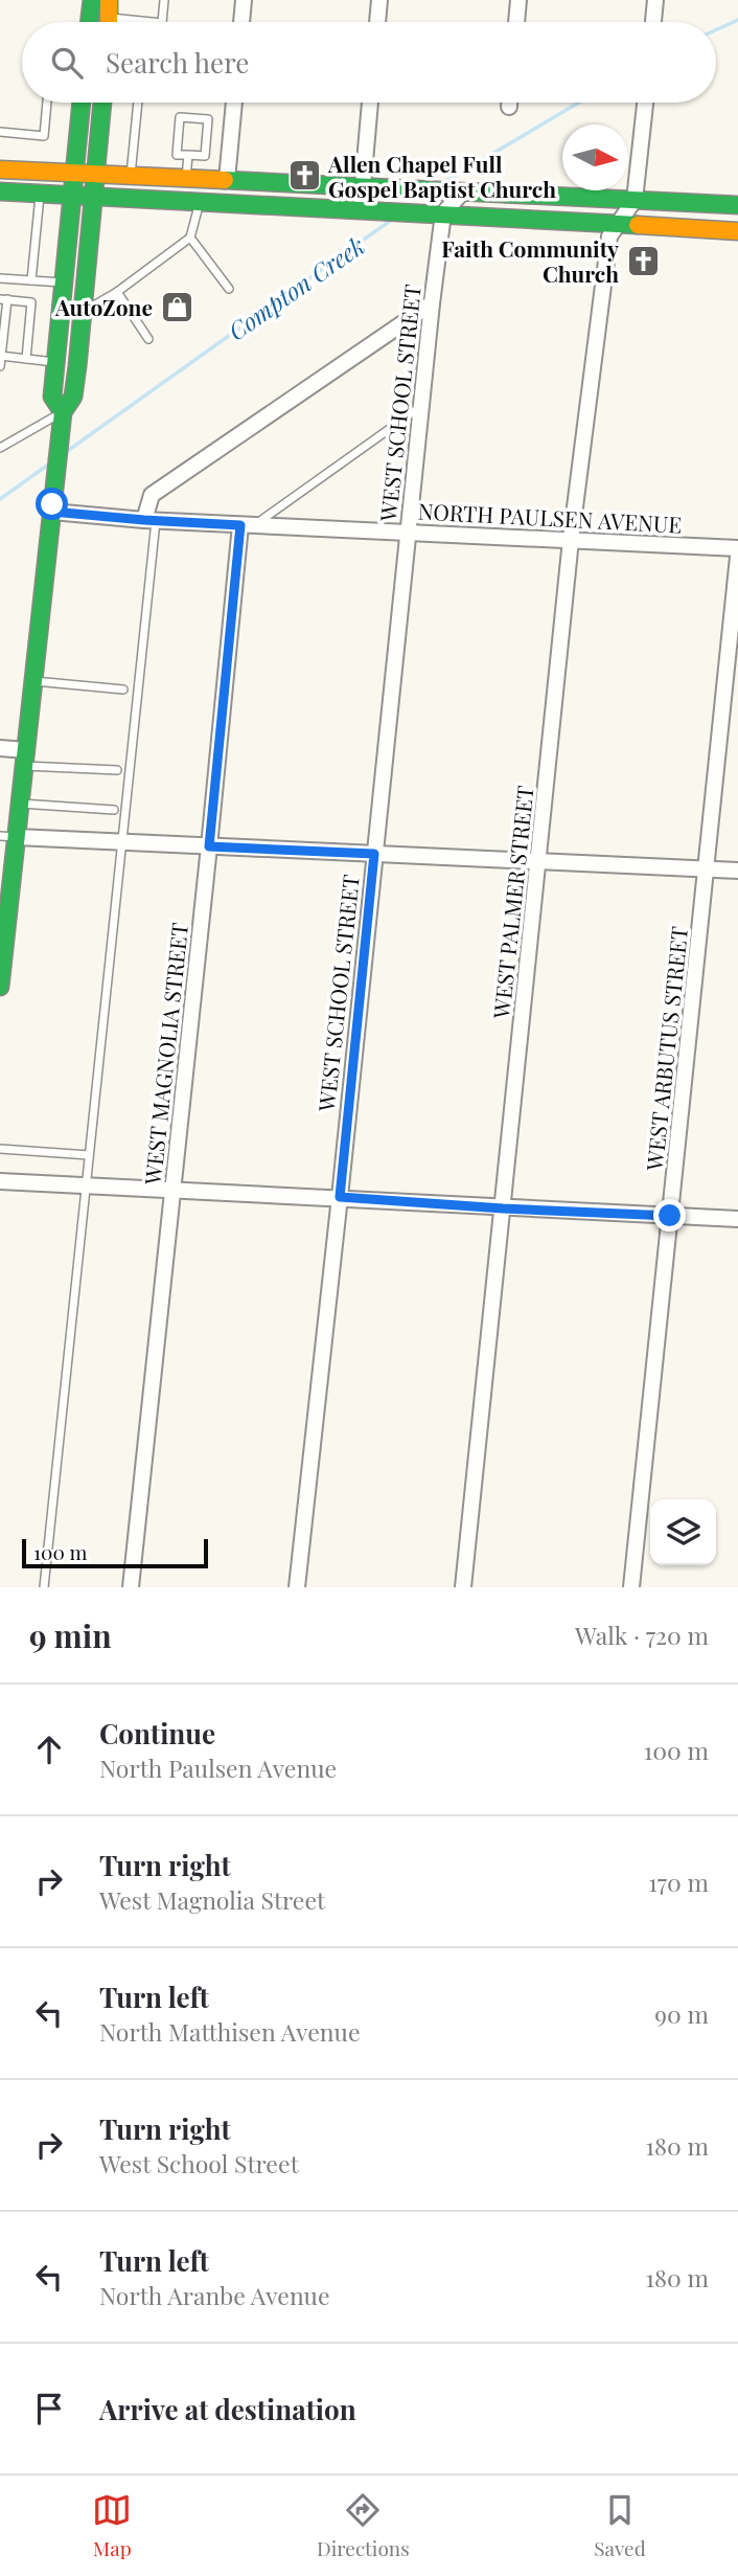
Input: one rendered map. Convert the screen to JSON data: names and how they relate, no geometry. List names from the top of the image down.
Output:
{
  "streets": {
    "street": [
      "WEST SCHOOL STREET",
      "NORTH PAULSEN AVENUE",
      "WEST PALMER STREET",
      "WEST ARBUTUS STREET",
      "WEST MAGNOLIA STREET"
    ]
  },
  "crossings": [
    ["WEST SCHOOL STREET", "NORTH PAULSEN AVENUE"],
    ["NORTH PAULSEN AVENUE", "WEST PALMER STREET"],
    ["NORTH PAULSEN AVENUE", "WEST MAGNOLIA STREET"]
  ],
  "water": ["Compton Creek"],
  "places": {
    "church": ["Allen Chapel Full Gospel Baptist Church", "Faith Community Church"],
    "shop": ["AutoZone"]
  },
  "scale_bar": "100 m",
  "north": "right",
  "page": {
    "search": "Search here",
    "scale": "100 m",
    "heading": ["9 min", "Walk · 720 m"],
    "list": [
      ["Continue", "North Paulsen Avenue", "100 m"],
      ["Turn right", "West Magnolia Street", "170 m"],
      ["Turn left", "North Matthisen Avenue", "90 m"],
      ["Turn right", "West School Street", "180 m"],
      ["Turn left", "North Aranbe Avenue", "180 m"],
      "Arrive at destination"
    ],
    "nav": ["Map", "Directions", "Saved"]
  }
}
